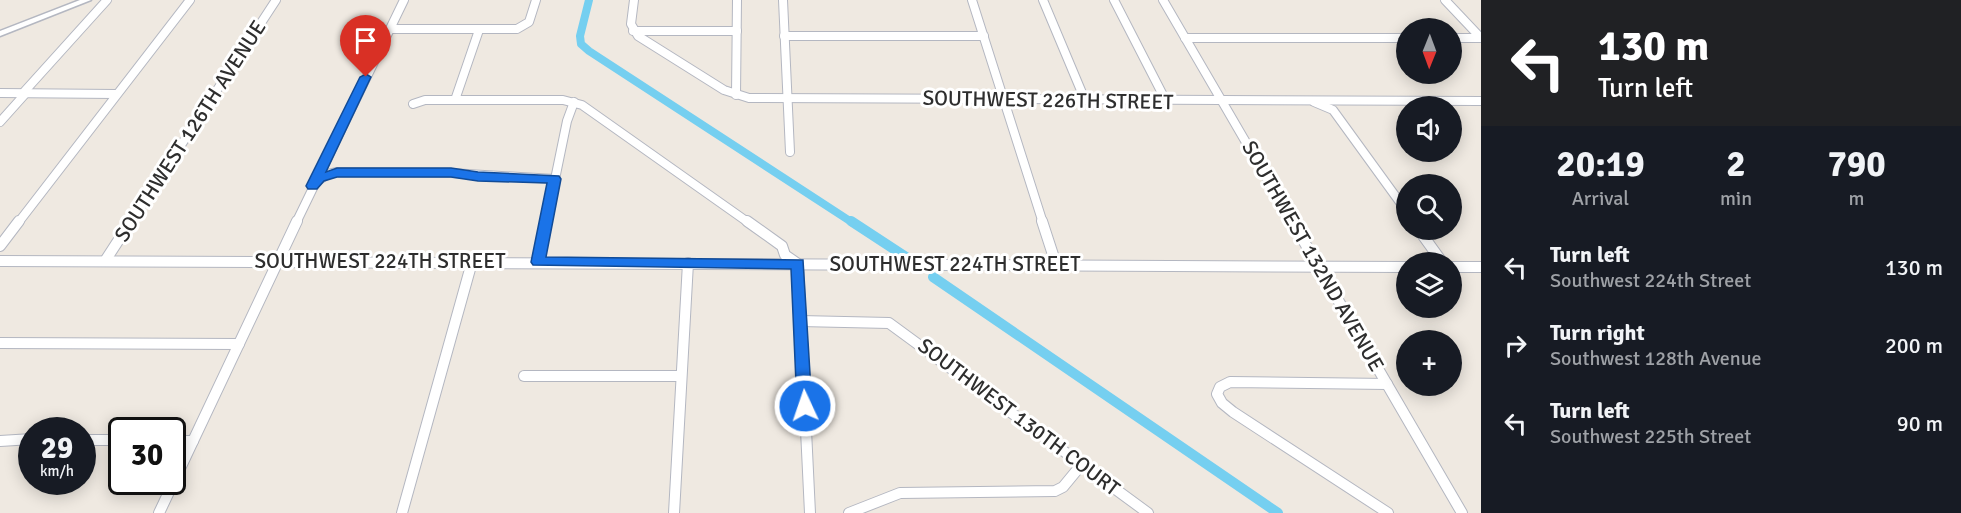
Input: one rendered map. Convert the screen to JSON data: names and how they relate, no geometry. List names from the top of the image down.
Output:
{
  "streets": {
    "street": [
      "SOUTHWEST 226TH STREET",
      "SOUTHWEST 126TH AVENUE",
      "SOUTHWEST 132ND AVENUE",
      "SOUTHWEST 224TH STREET",
      "SOUTHWEST 130TH COURT"
    ]
  },
  "crossings": [
    ["SOUTHWEST 226TH STREET", "SOUTHWEST 132ND AVENUE"],
    ["SOUTHWEST 126TH AVENUE", "SOUTHWEST 224TH STREET"],
    ["SOUTHWEST 132ND AVENUE", "SOUTHWEST 224TH STREET"]
  ],
  "north": "bottom",
  "page": {
    "turn": ["130 m", "Turn left"],
    "map_buttons": "+",
    "eta": [
      "20:19",
      "Arrival",
      "2",
      "min",
      "790",
      "m"
    ],
    "list": [
      {
        "name": "Turn left",
        "note": "Southwest 224th Street",
        "value": "130 m"
      },
      {
        "name": "Turn right",
        "note": "Southwest 128th Avenue",
        "value": "200 m"
      },
      {
        "name": "Turn left",
        "note": "Southwest 225th Street",
        "value": "90 m"
      }
    ],
    "speed": "29 km/h",
    "limit": "30"
  }
}
